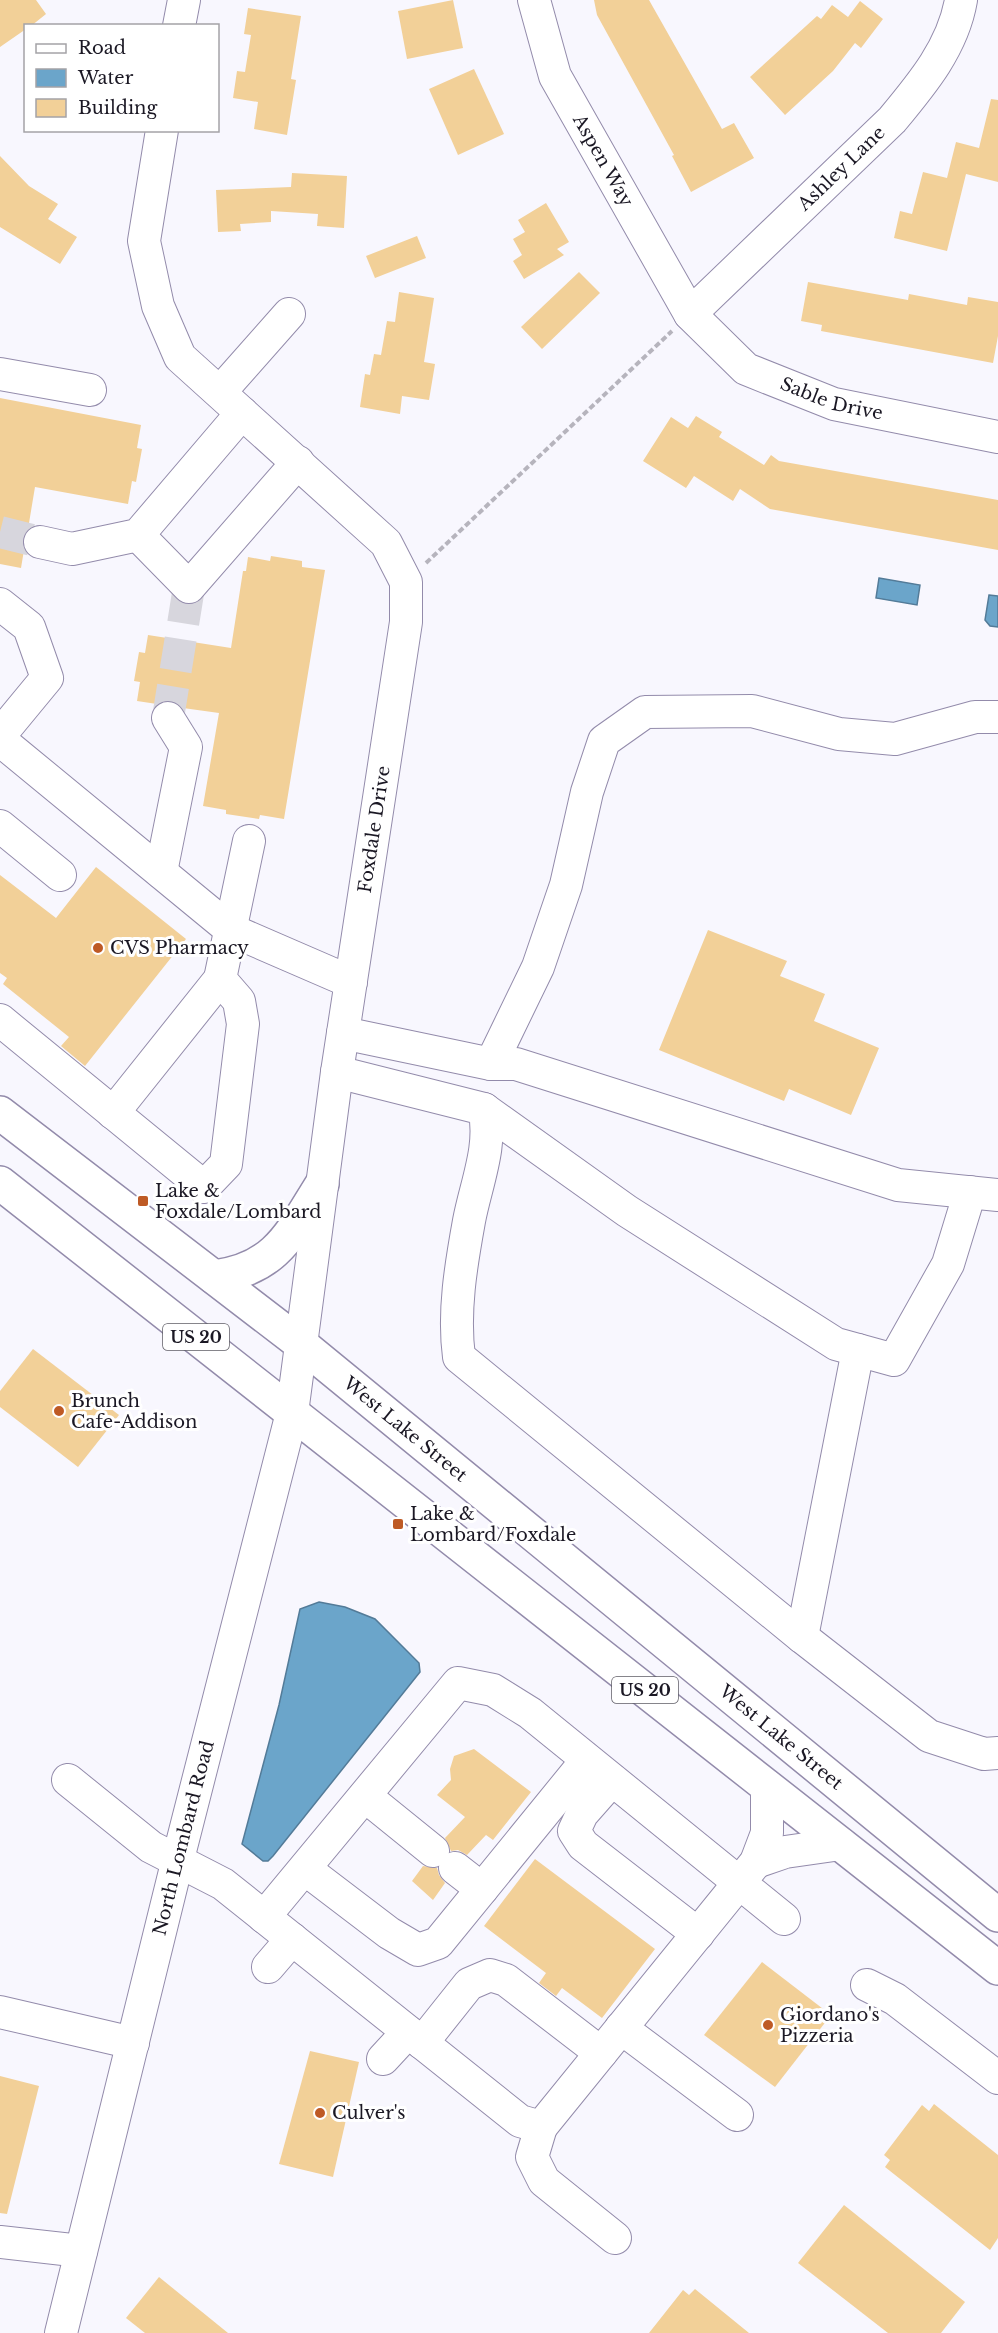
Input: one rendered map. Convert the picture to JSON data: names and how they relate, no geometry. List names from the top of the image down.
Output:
{
  "streets": {
    "main road": ["US 20", "West Lake Street"],
    "street": [
      "Aspen Way",
      "Ashley Lane",
      "Sable Drive",
      "Foxdale Drive",
      "North Lombard Road"
    ]
  },
  "crossings": [
    ["Aspen Way", "Ashley Lane"],
    ["Aspen Way", "Sable Drive"],
    ["Ashley Lane", "Sable Drive"],
    ["Foxdale Drive", "West Lake Street"],
    ["Foxdale Drive", "North Lombard Road"],
    ["US 20", "North Lombard Road"],
    ["West Lake Street", "North Lombard Road"]
  ],
  "places": {
    "other": [
      "CVS Pharmacy",
      "Brunch Cafe-Addison",
      "Giordano's Pizzeria",
      "Culver's"
    ],
    "transit": ["Lake & Foxdale/Lombard", "Lake & Lombard/Foxdale"]
  },
  "legend": ["Road", "Water", "Building"]
}
